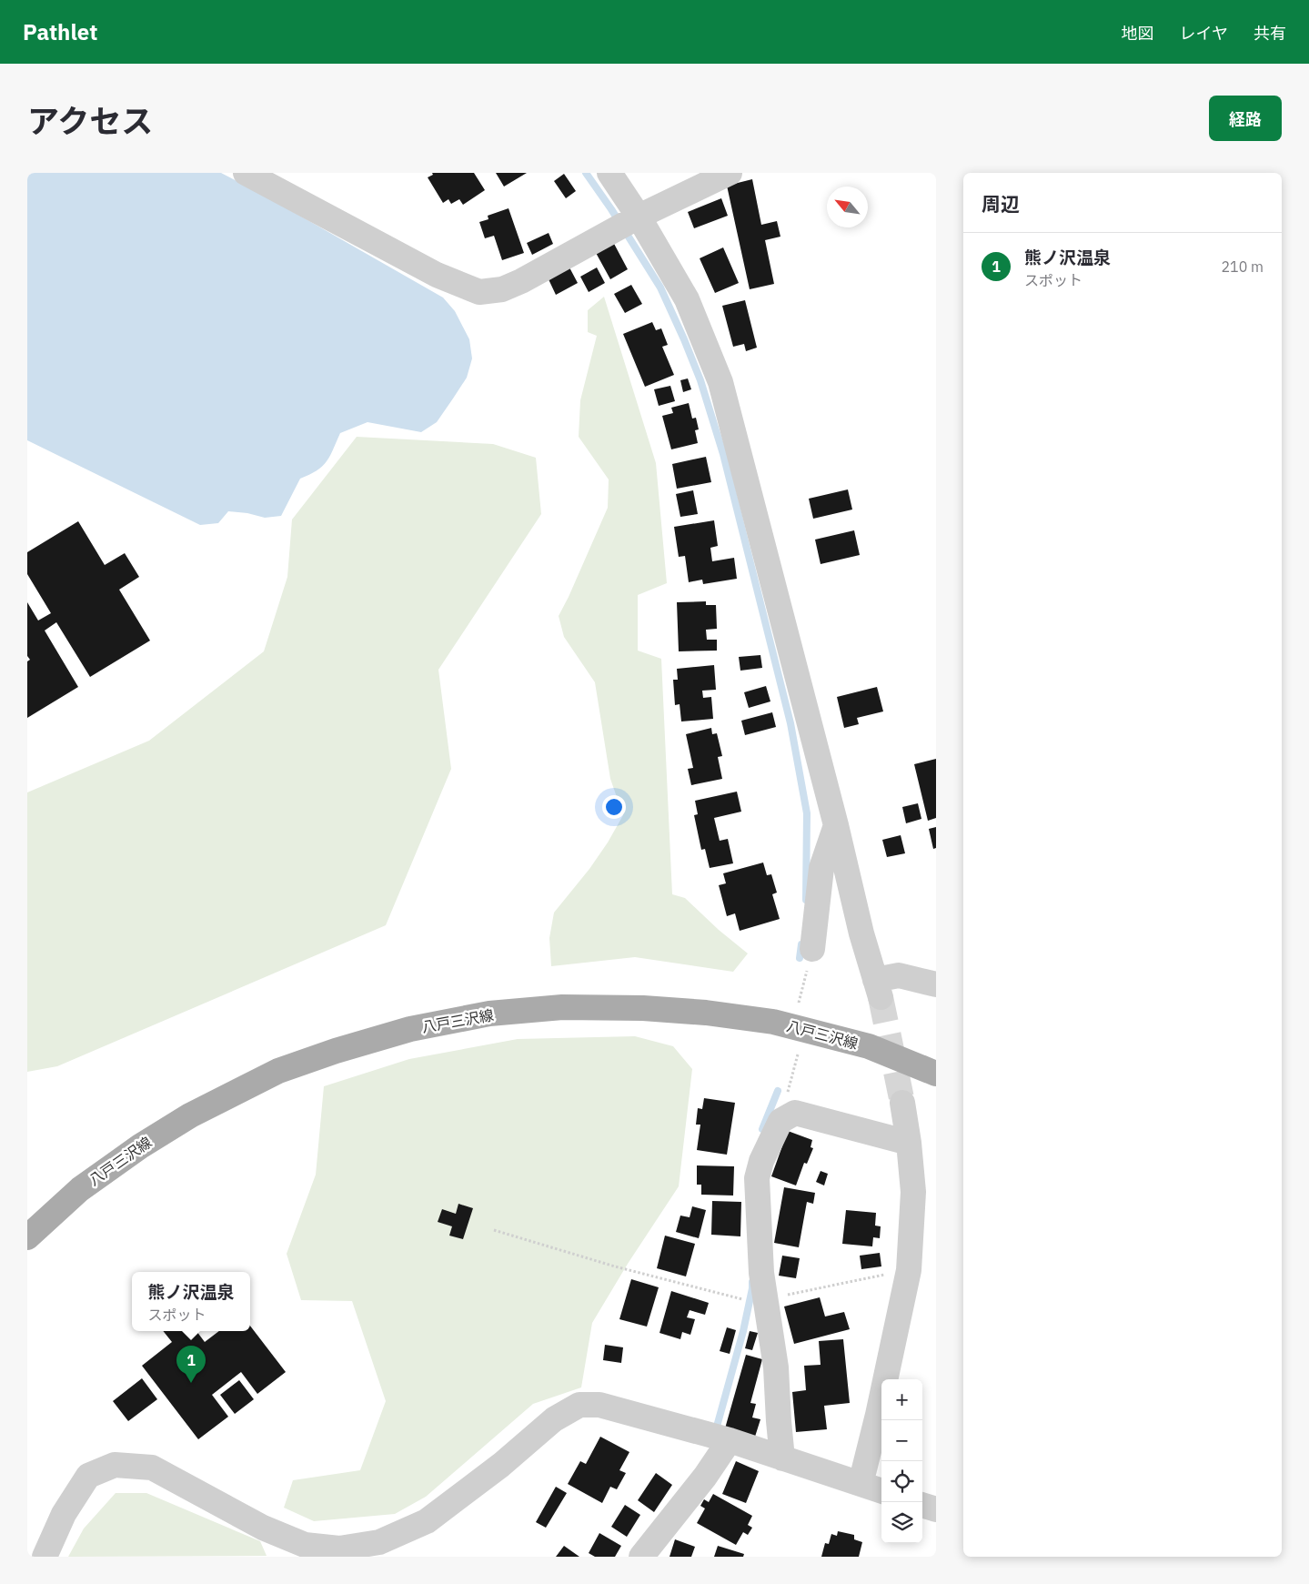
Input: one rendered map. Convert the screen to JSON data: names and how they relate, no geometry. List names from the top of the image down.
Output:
{
  "streets": {
    "main road": ["八戸三沢線"]
  },
  "north": "top left",
  "page": {
    "header": "Pathlet",
    "nav": ["地図", "レイヤ", "共有"],
    "title": "アクセス",
    "buttons": "経路",
    "heading": "周辺",
    "list": [
      {
        "mark": "1",
        "name": "熊ノ沢温泉",
        "note": "スポット",
        "value": "210 m"
      }
    ],
    "popup": ["熊ノ沢温泉", "スポット"],
    "pins": "1",
    "map_buttons": ["+", "−"]
  }
}
